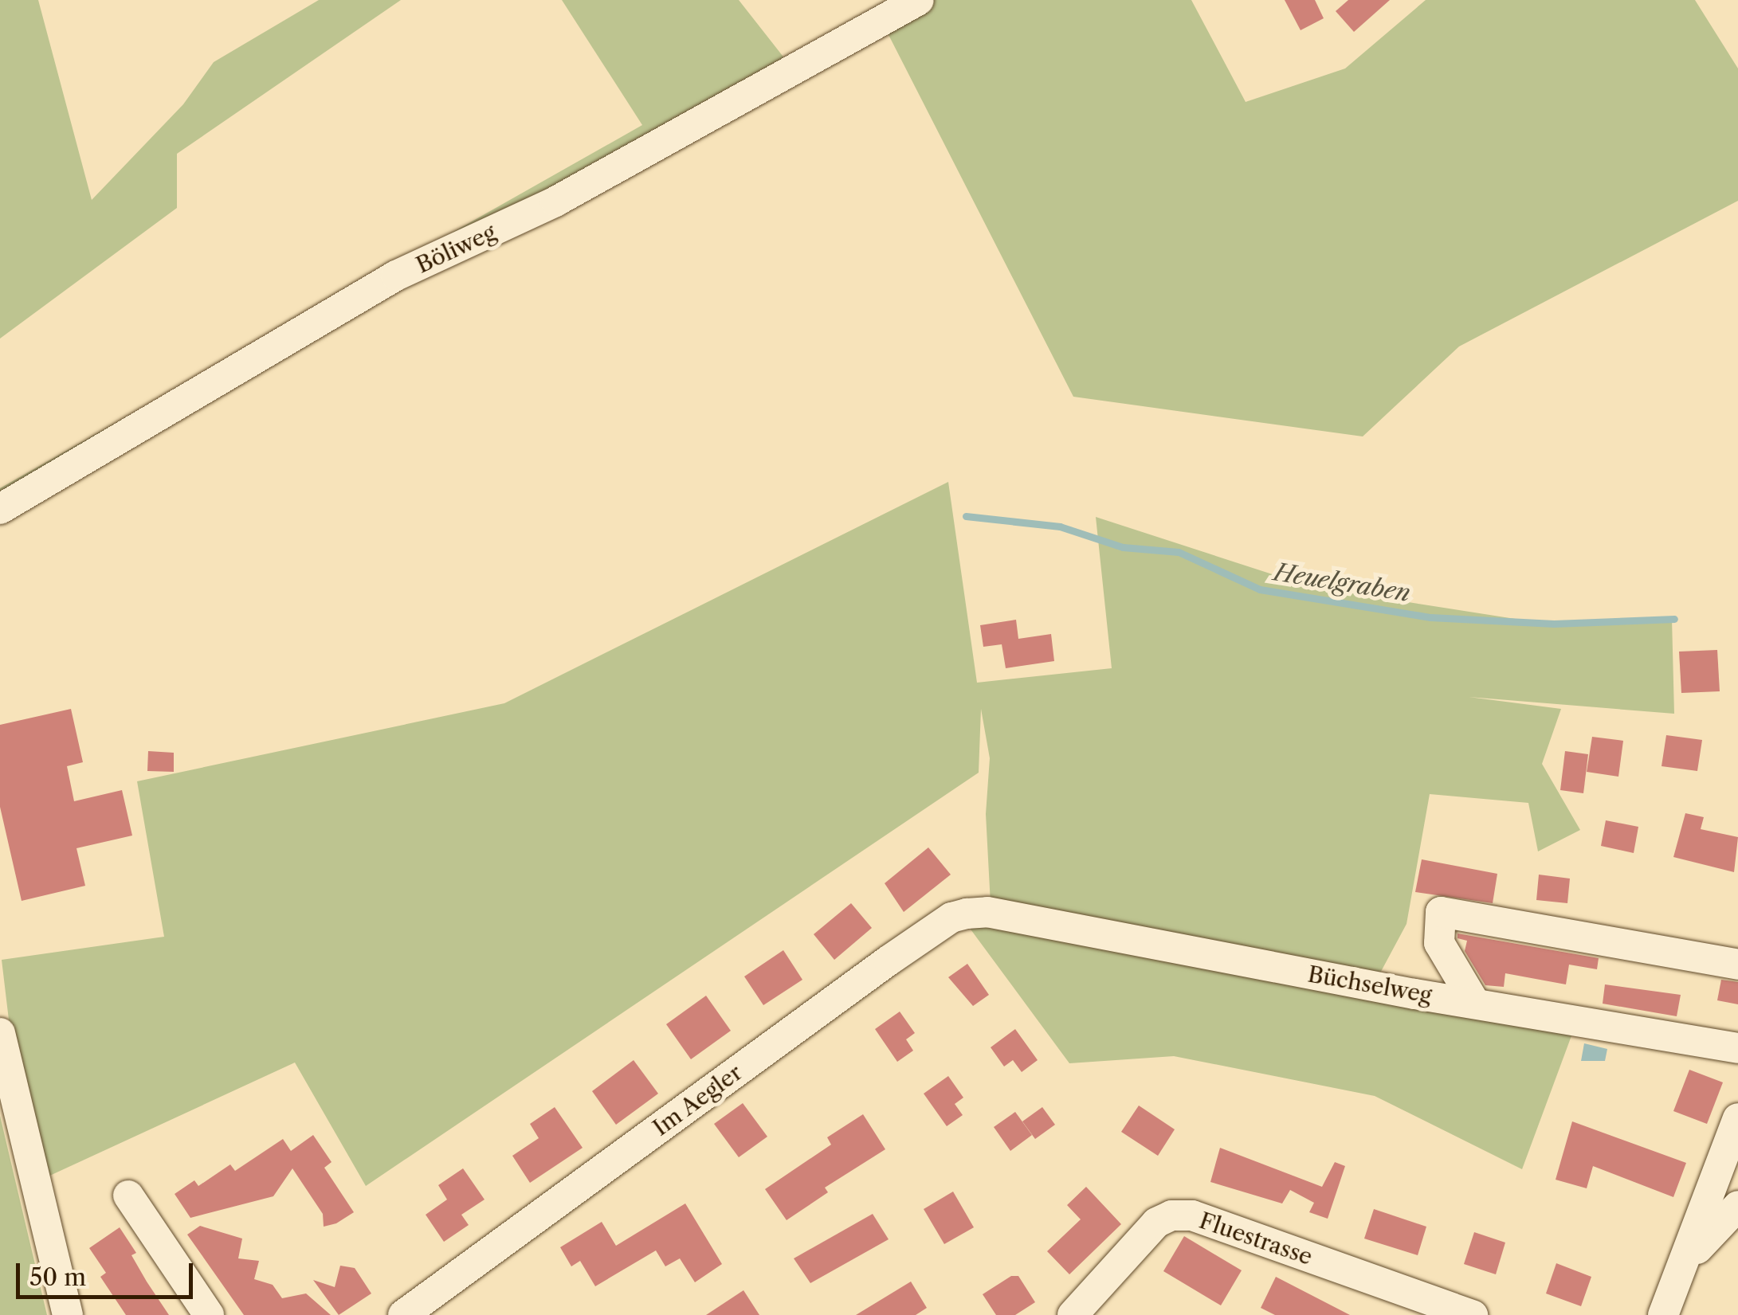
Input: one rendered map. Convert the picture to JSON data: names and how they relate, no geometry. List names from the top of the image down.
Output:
{
  "streets": {
    "street": [
      "Böliweg",
      "Büchselweg",
      "Im Aegler",
      "Fluestrasse"
    ]
  },
  "crossings": [
    ["Büchselweg", "Im Aegler"]
  ],
  "water": ["Heuelgraben"],
  "scale_bar": "50 m"
}
